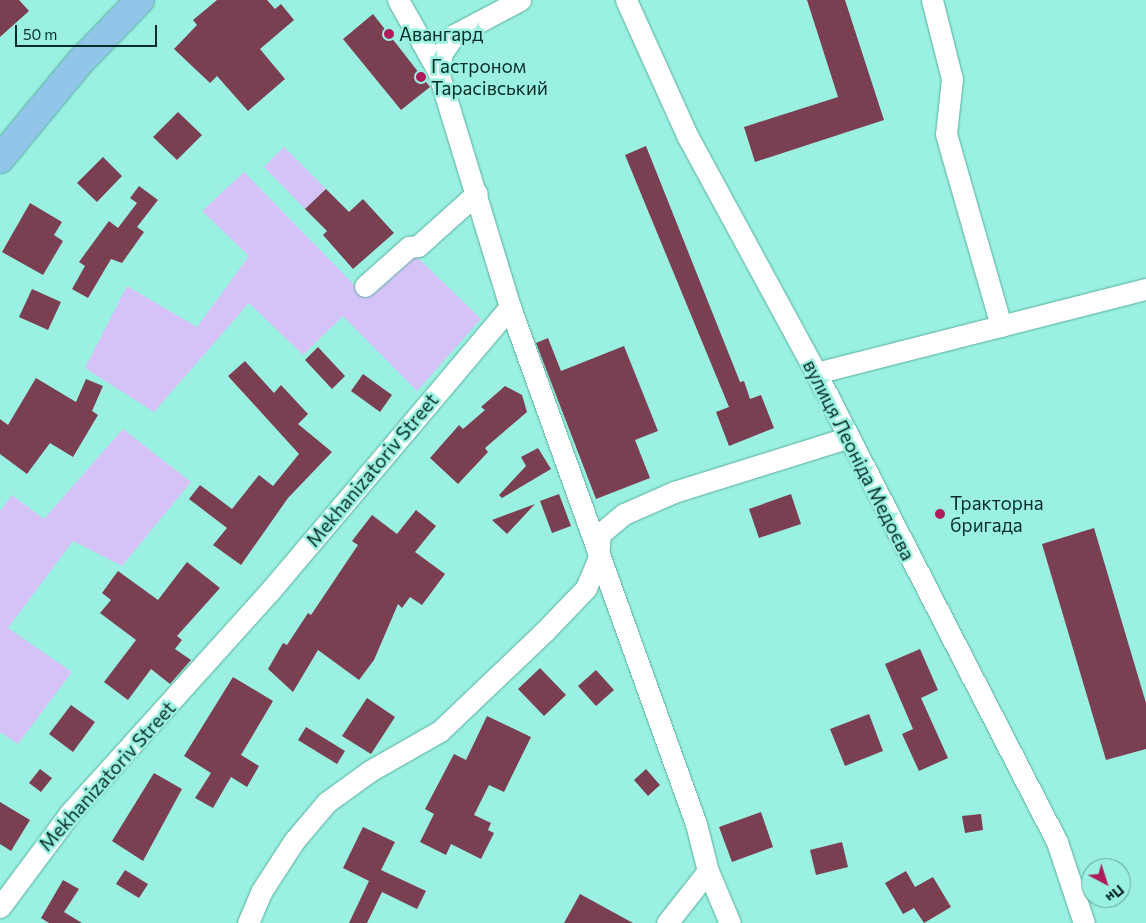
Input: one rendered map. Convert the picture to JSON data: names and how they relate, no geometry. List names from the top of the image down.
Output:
{
  "streets": {
    "street": ["вулиця Леоніда Медоєва", "Mekhanizatoriv Street"]
  },
  "places": ["Авангард", "Гастроном Тарасівський", "Тракторна бригада"],
  "scale_bar": "50 m",
  "north": "bottom right"
}
